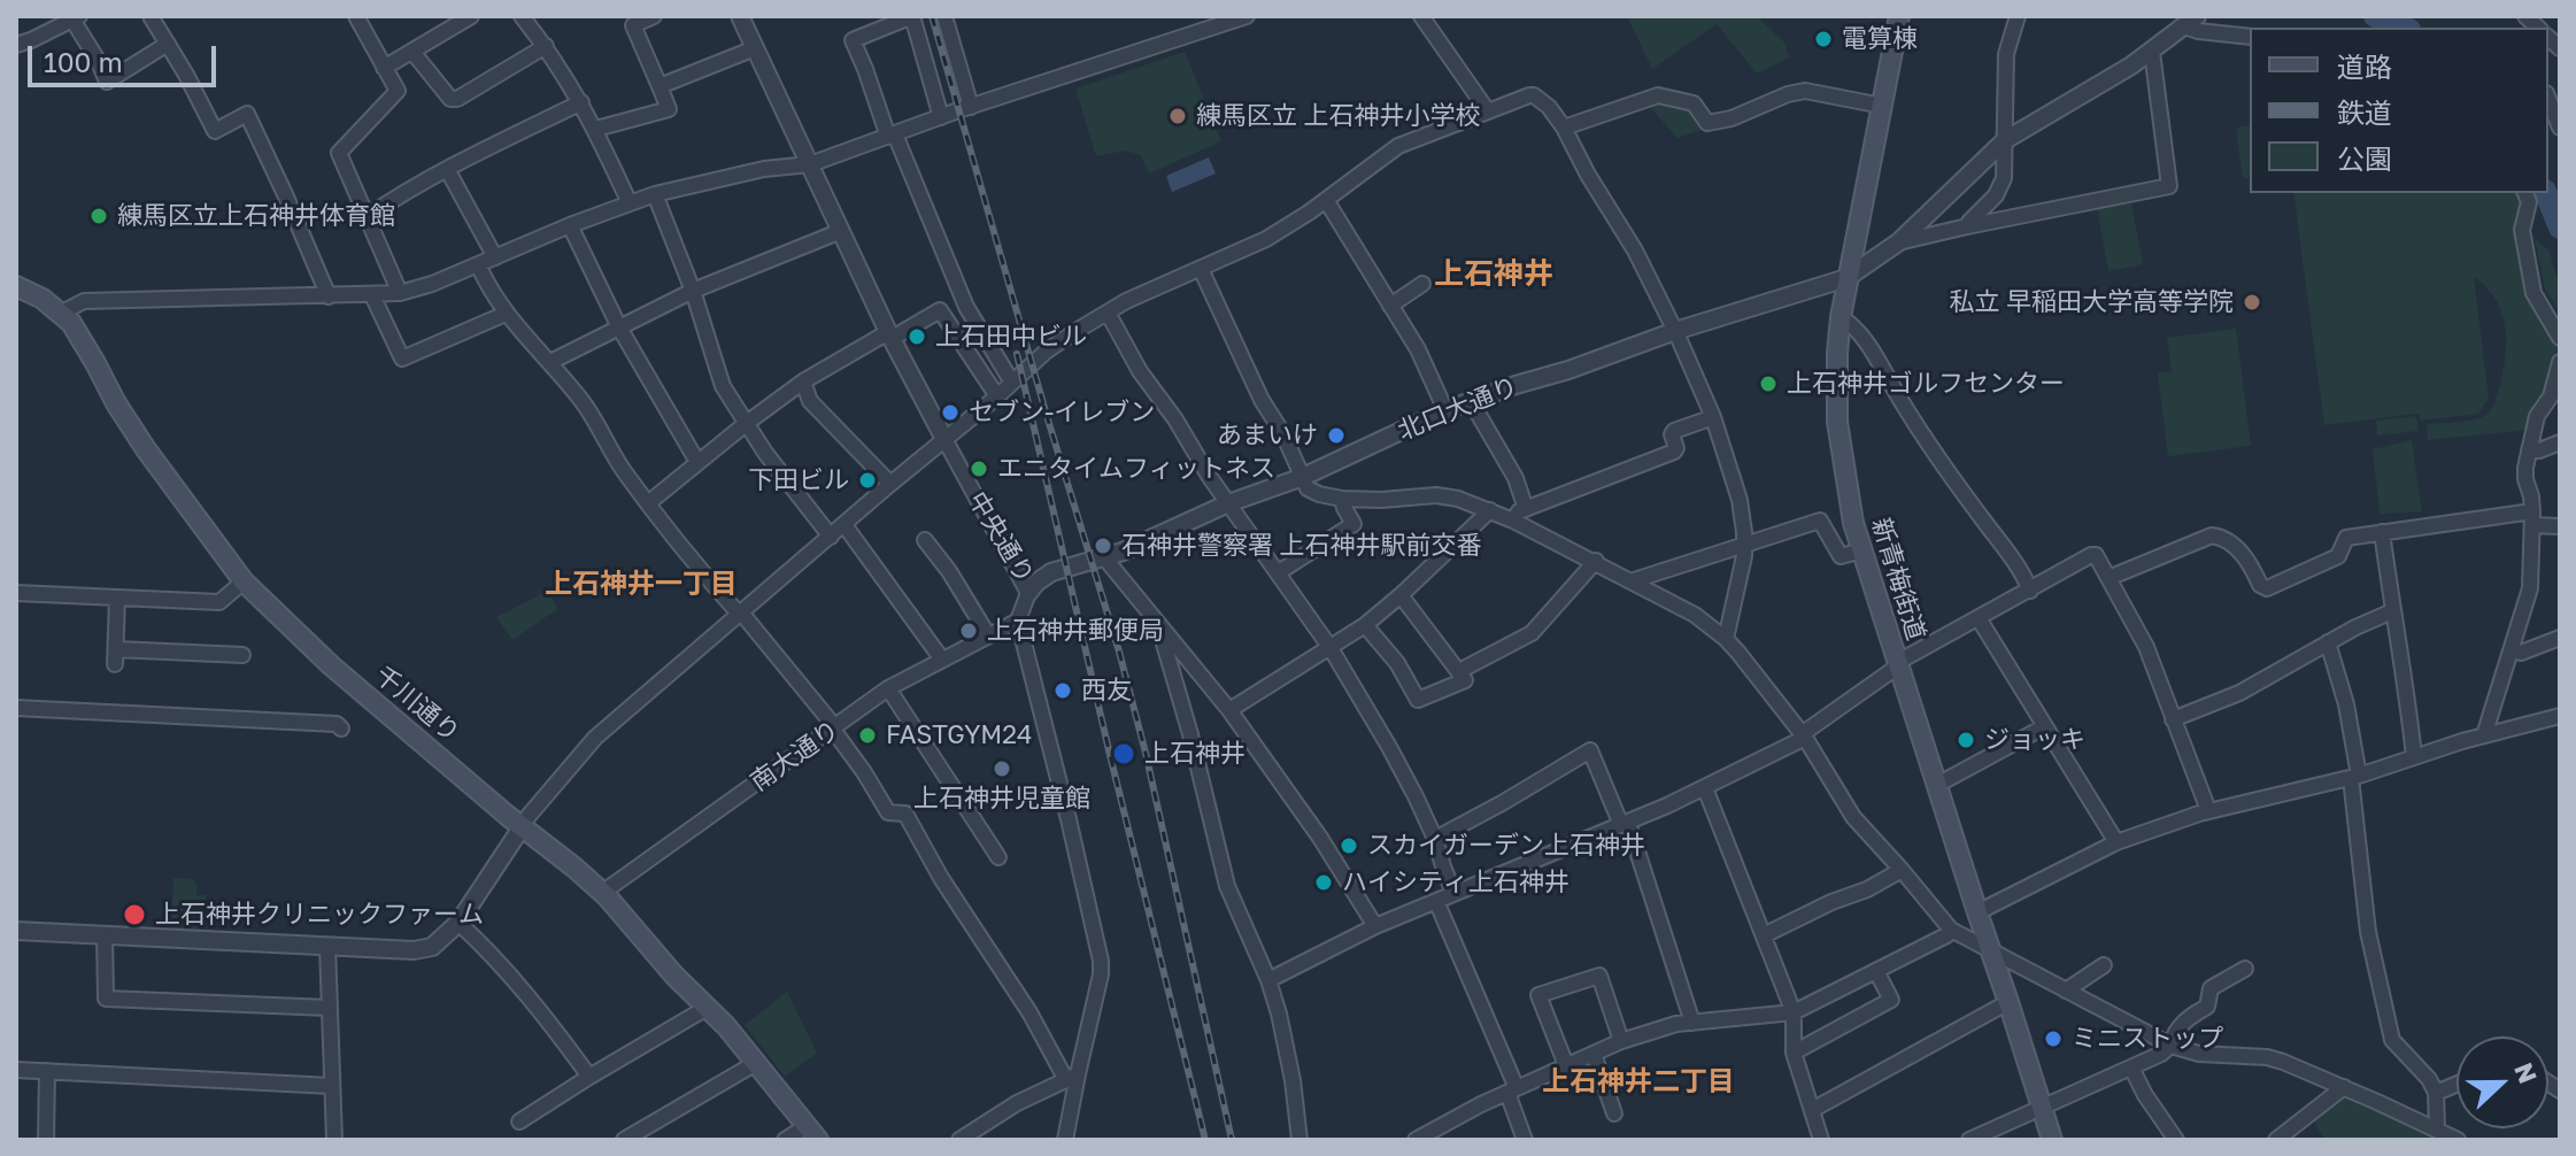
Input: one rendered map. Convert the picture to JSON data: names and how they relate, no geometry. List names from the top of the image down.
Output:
{
  "streets": {
    "main road": ["新青梅街道", "千川通り"],
    "street": ["北口大通り", "中央通り", "南大通り"]
  },
  "crossings": [
    ["北口大通り", "中央通り"],
    ["北口大通り", "新青梅街道"],
    ["千川通り", "南大通り"]
  ],
  "districts": ["上石神井", "上石神井一丁目", "上石神井二丁目"],
  "places": [
    "電算棟",
    "練馬区立 上石神井小学校",
    "練馬区立上石神井体育館",
    "私立 早稲田大学高等学院",
    "上石田中ビル",
    "上石神井ゴルフセンター",
    "セブン-イレブン",
    "あまいけ",
    "エニタイムフィットネス",
    "下田ビル",
    "石神井警察署 上石神井駅前交番",
    "上石神井郵便局",
    "西友",
    "FASTGYM24",
    "ジョッキ",
    "上石神井",
    "上石神井児童館",
    "スカイガーデン上石神井",
    "ハイシティ上石神井",
    "上石神井クリニックファーム",
    "ミニストップ"
  ],
  "legend": ["道路", "鉄道", "公園"],
  "scale_bar": "100 m",
  "north": "right"
}
